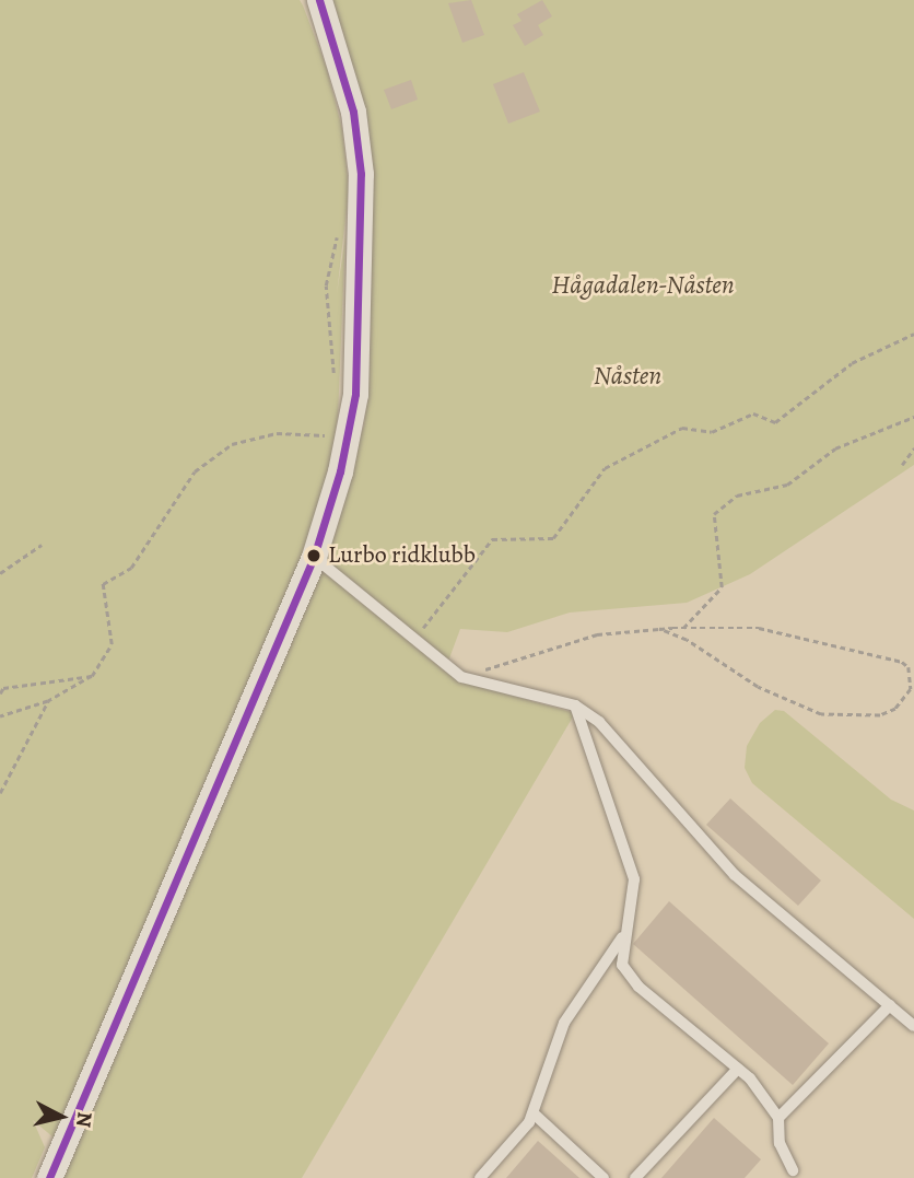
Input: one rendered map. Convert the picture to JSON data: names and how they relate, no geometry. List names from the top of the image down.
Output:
{
  "parks": ["Hågadalen-Nåsten", "Nåsten"],
  "places": ["Lurbo ridklubb"],
  "north": "right"
}
